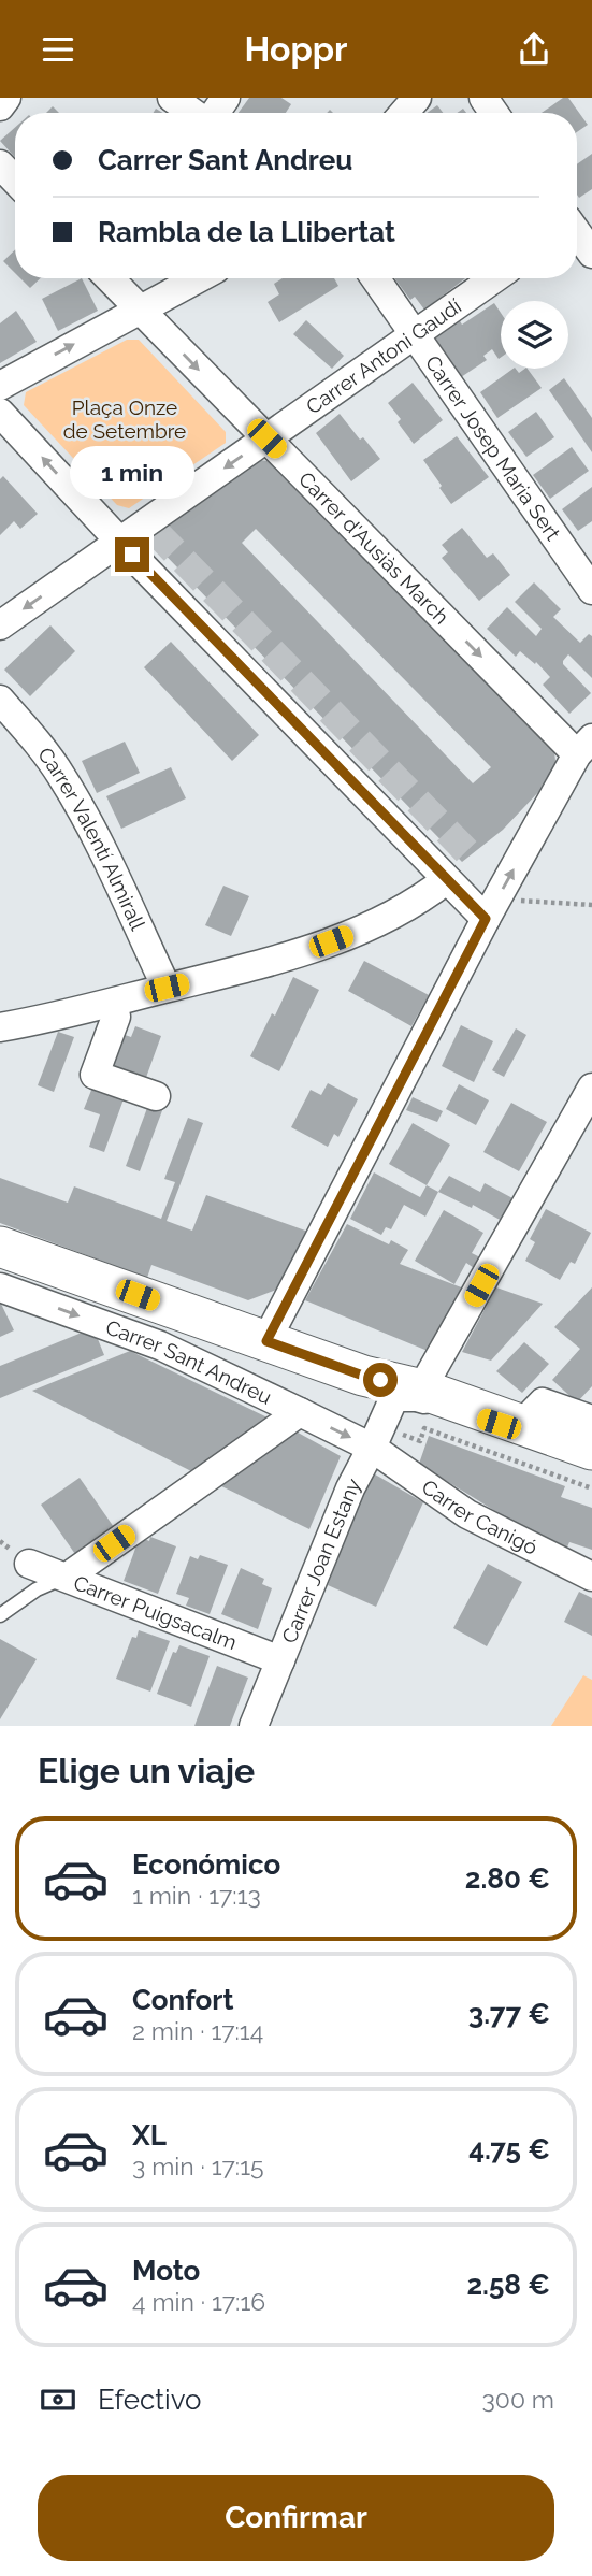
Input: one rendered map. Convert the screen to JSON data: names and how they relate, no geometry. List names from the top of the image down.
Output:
{
  "streets": {
    "main road": ["Carrer Sant Andreu"],
    "street": [
      "Carrer Antoni Gaudí",
      "Carrer Josep Maria Sert",
      "Carrer d'Ausiàs March",
      "Carrer Valentí Almirall",
      "Carrer Canigó",
      "Carrer Joan Estany",
      "Carrer Puigsacalm"
    ]
  },
  "crossings": [
    ["Carrer Antoni Gaudí", "Carrer Josep Maria Sert"],
    ["Carrer Antoni Gaudí", "Carrer d'Ausiàs March"],
    ["Carrer Sant Andreu", "Carrer Canigó"],
    ["Carrer Sant Andreu", "Carrer Joan Estany"],
    ["Carrer Canigó", "Carrer Joan Estany"],
    ["Carrer Joan Estany", "Carrer Puigsacalm"]
  ],
  "parks": ["Plaça Onze de Setembre"],
  "page": {
    "header": "Hoppr",
    "banner": ["Carrer Sant Andreu", "Rambla de la Llibertat"],
    "bubble": "1 min",
    "heading": "Elige un viaje",
    "list": [
      {
        "name": "Económico",
        "note": "1 min · 17:13",
        "value": "2.80 €"
      },
      {
        "name": "Confort",
        "note": "2 min · 17:14",
        "value": "3.77 €"
      },
      {
        "name": "XL",
        "note": "3 min · 17:15",
        "value": "4.75 €"
      },
      {
        "name": "Moto",
        "note": "4 min · 17:16",
        "value": "2.58 €"
      }
    ],
    "pay": ["Efectivo", "300 m"],
    "buttons": "Confirmar"
  }
}
